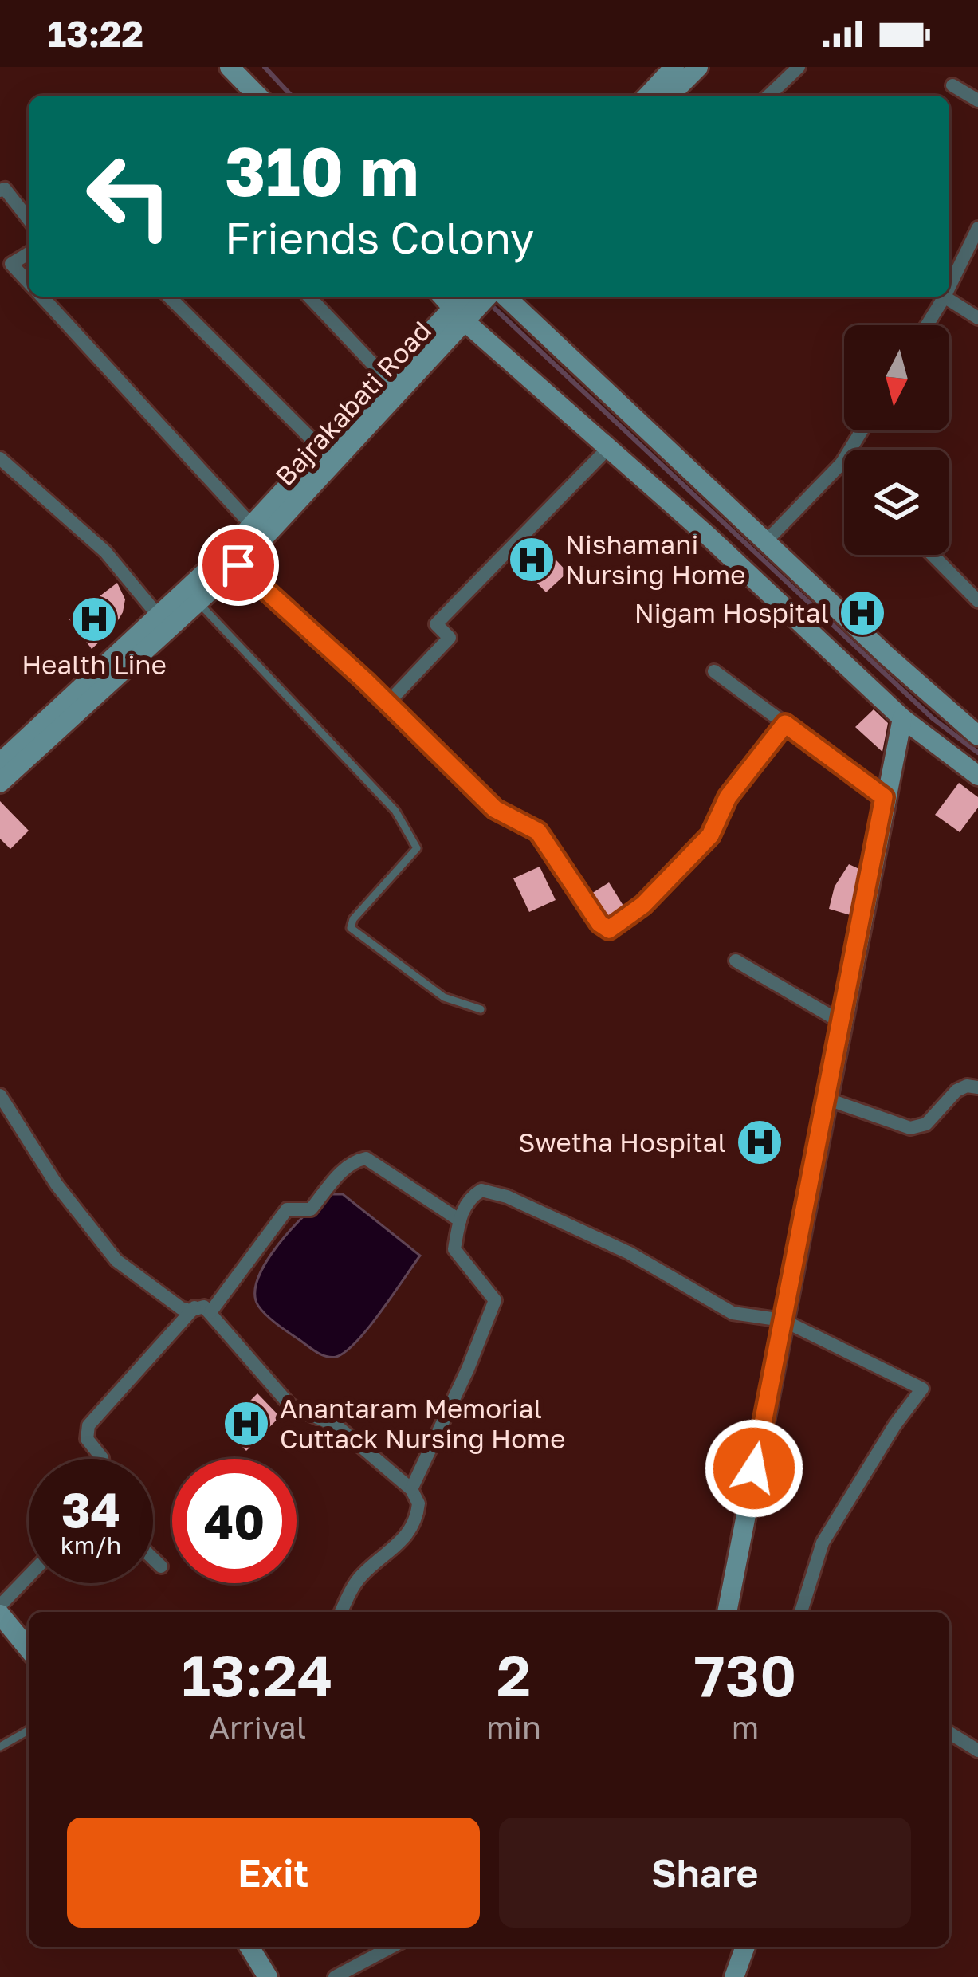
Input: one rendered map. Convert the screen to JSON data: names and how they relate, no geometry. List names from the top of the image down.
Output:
{
  "streets": {
    "street": ["Bajrakabati Road"]
  },
  "places": {
    "hospital": [
      "Nishamani Nursing Home",
      "Nigam Hospital",
      "Health Line",
      "Swetha Hospital",
      "Anantaram Memorial Cuttack Nursing Home"
    ]
  },
  "north": "bottom",
  "page": {
    "status": "13:22",
    "turn": ["310 m", "Friends Colony"],
    "speed": "34 km/h",
    "limit": "40",
    "eta": [
      "13:24",
      "Arrival",
      "2",
      "min",
      "730",
      "m"
    ],
    "buttons": ["Exit", "Share"]
  }
}
